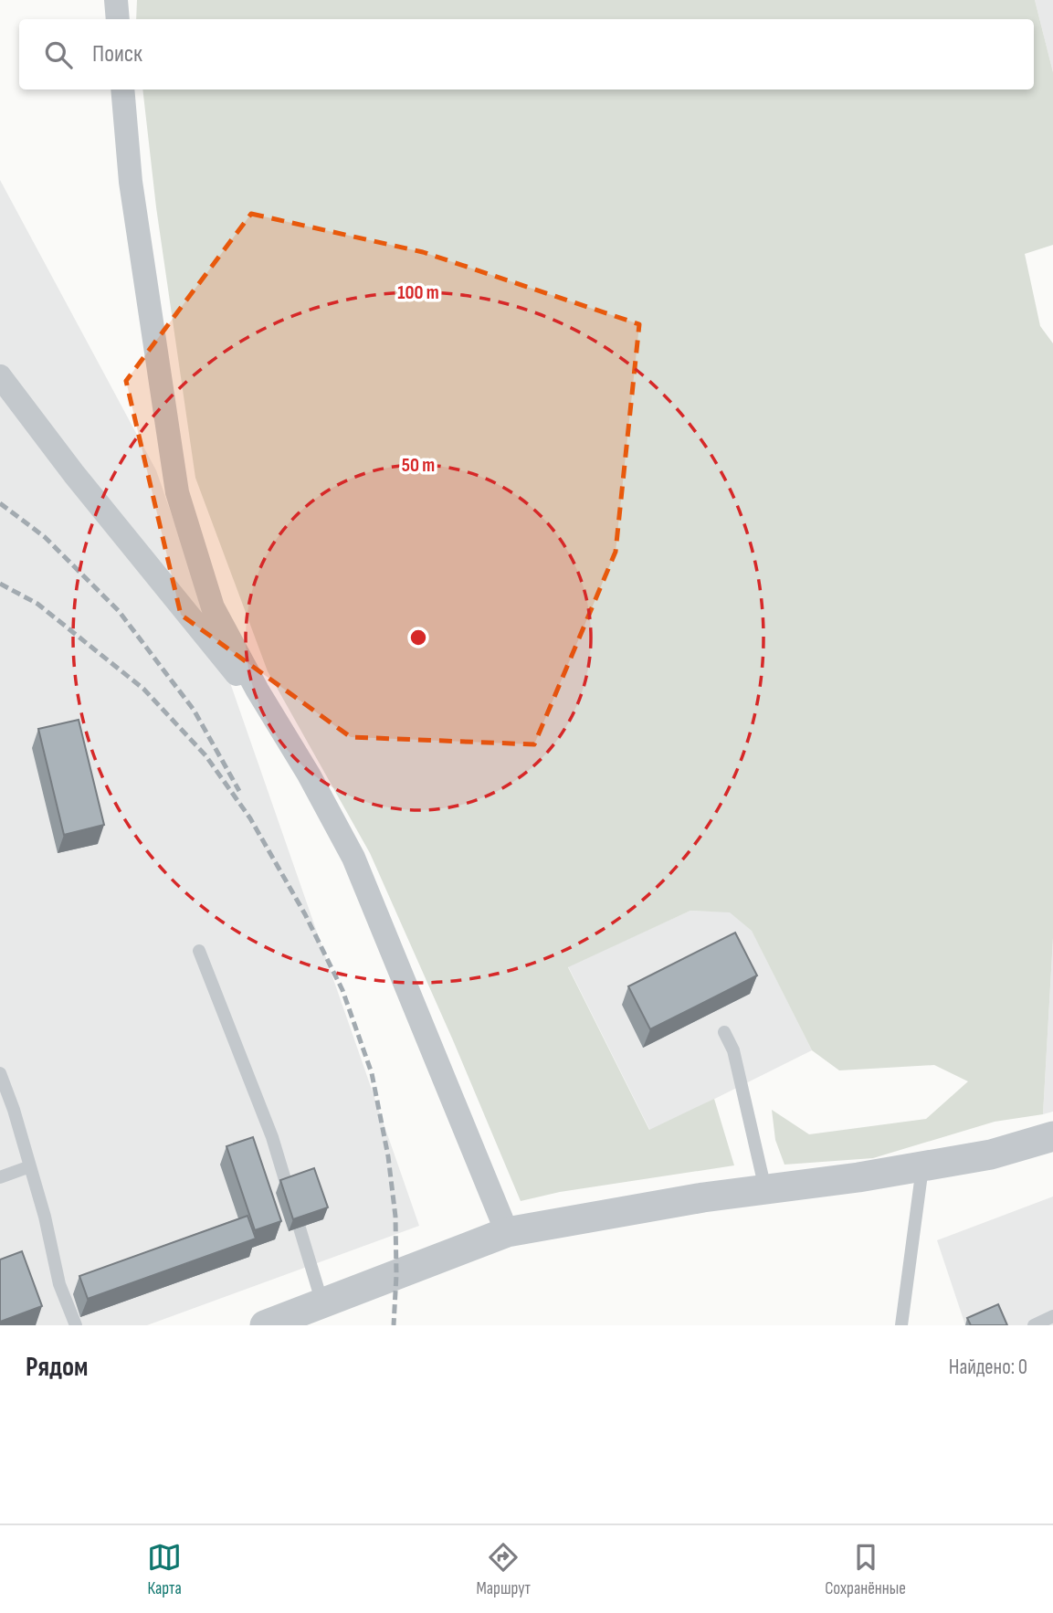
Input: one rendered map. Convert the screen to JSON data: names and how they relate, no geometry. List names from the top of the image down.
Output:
{
  "page": {
    "search": "Поиск",
    "heading": ["Рядом", "Найдено: 0"],
    "nav": ["Карта", "Маршрут", "Сохранённые"]
  },
  "rings": ["100 m", "50 m"]
}
